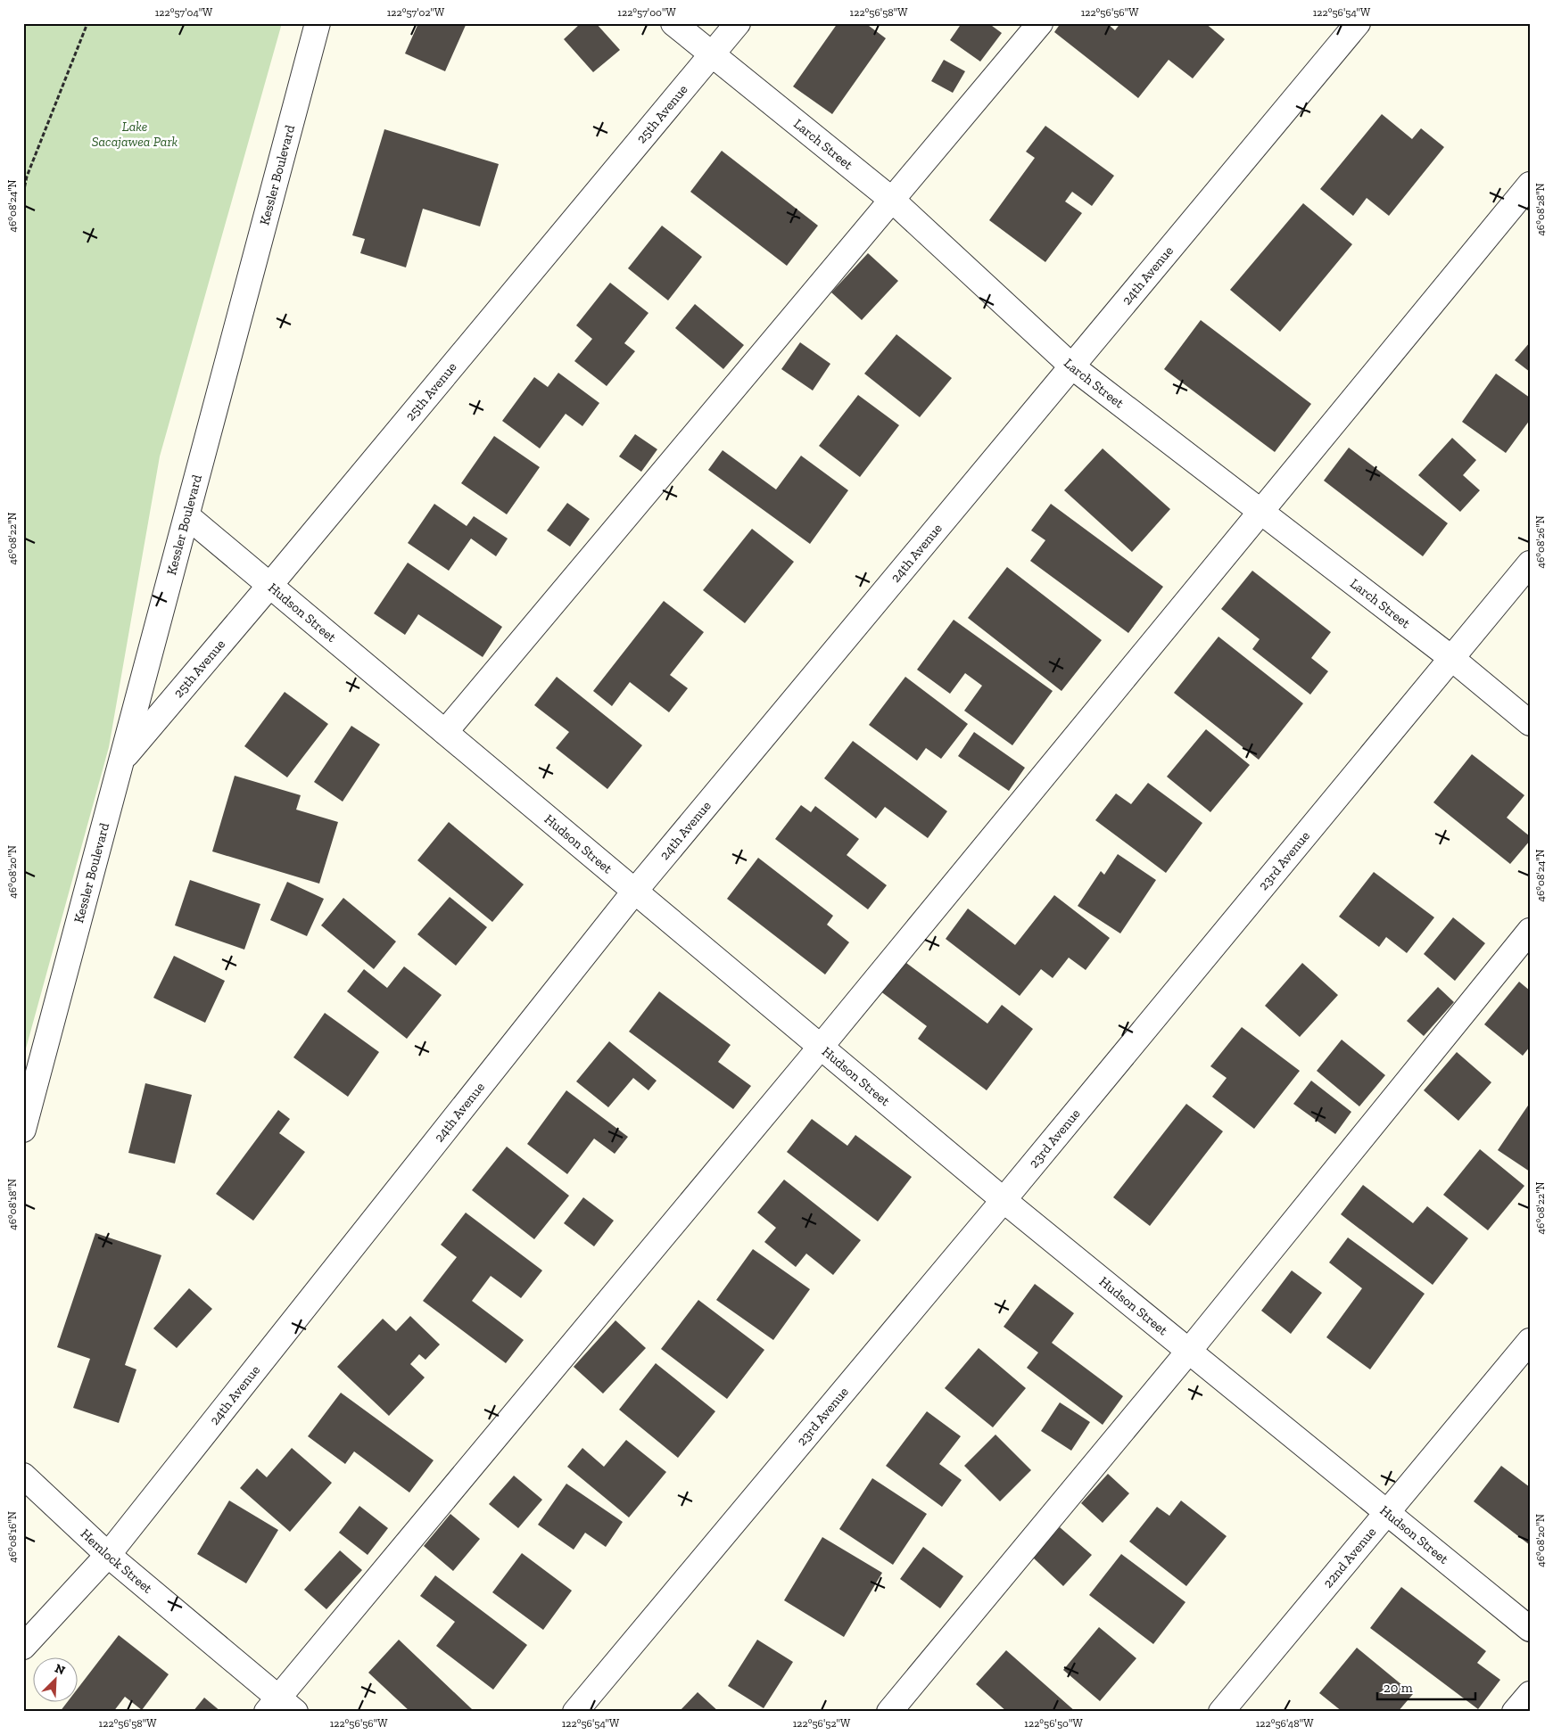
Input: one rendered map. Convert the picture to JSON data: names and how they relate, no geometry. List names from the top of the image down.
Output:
{
  "streets": {
    "street": [
      "25th Avenue",
      "Larch Street",
      "Kessler Boulevard",
      "24th Avenue",
      "Hudson Street",
      "23rd Avenue",
      "22nd Avenue",
      "Hemlock Street"
    ]
  },
  "crossings": [
    ["25th Avenue", "Larch Street"],
    ["25th Avenue", "Kessler Boulevard"],
    ["25th Avenue", "Hudson Street"],
    ["Larch Street", "24th Avenue"],
    ["Larch Street", "23rd Avenue"],
    ["Kessler Boulevard", "Hudson Street"],
    ["24th Avenue", "Hudson Street"],
    ["24th Avenue", "Hemlock Street"],
    ["Hudson Street", "23rd Avenue"],
    ["Hudson Street", "22nd Avenue"]
  ],
  "parks": ["Lake Sacajawea Park"],
  "scale_bar": "20 m",
  "north": "top right",
  "coordinates": [
    "122°57'04\"W",
    "122°57'02\"W",
    "122°57'00\"W",
    "122°56'58\"W",
    "122°56'56\"W",
    "122°56'54\"W",
    "46°08'24\"N",
    "46°08'28\"N",
    "46°08'22\"N",
    "46°08'26\"N",
    "46°08'20\"N",
    "46°08'18\"N",
    "46°08'16\"N",
    "122°56'52\"W",
    "122°56'50\"W",
    "122°56'48\"W"
  ]
}
